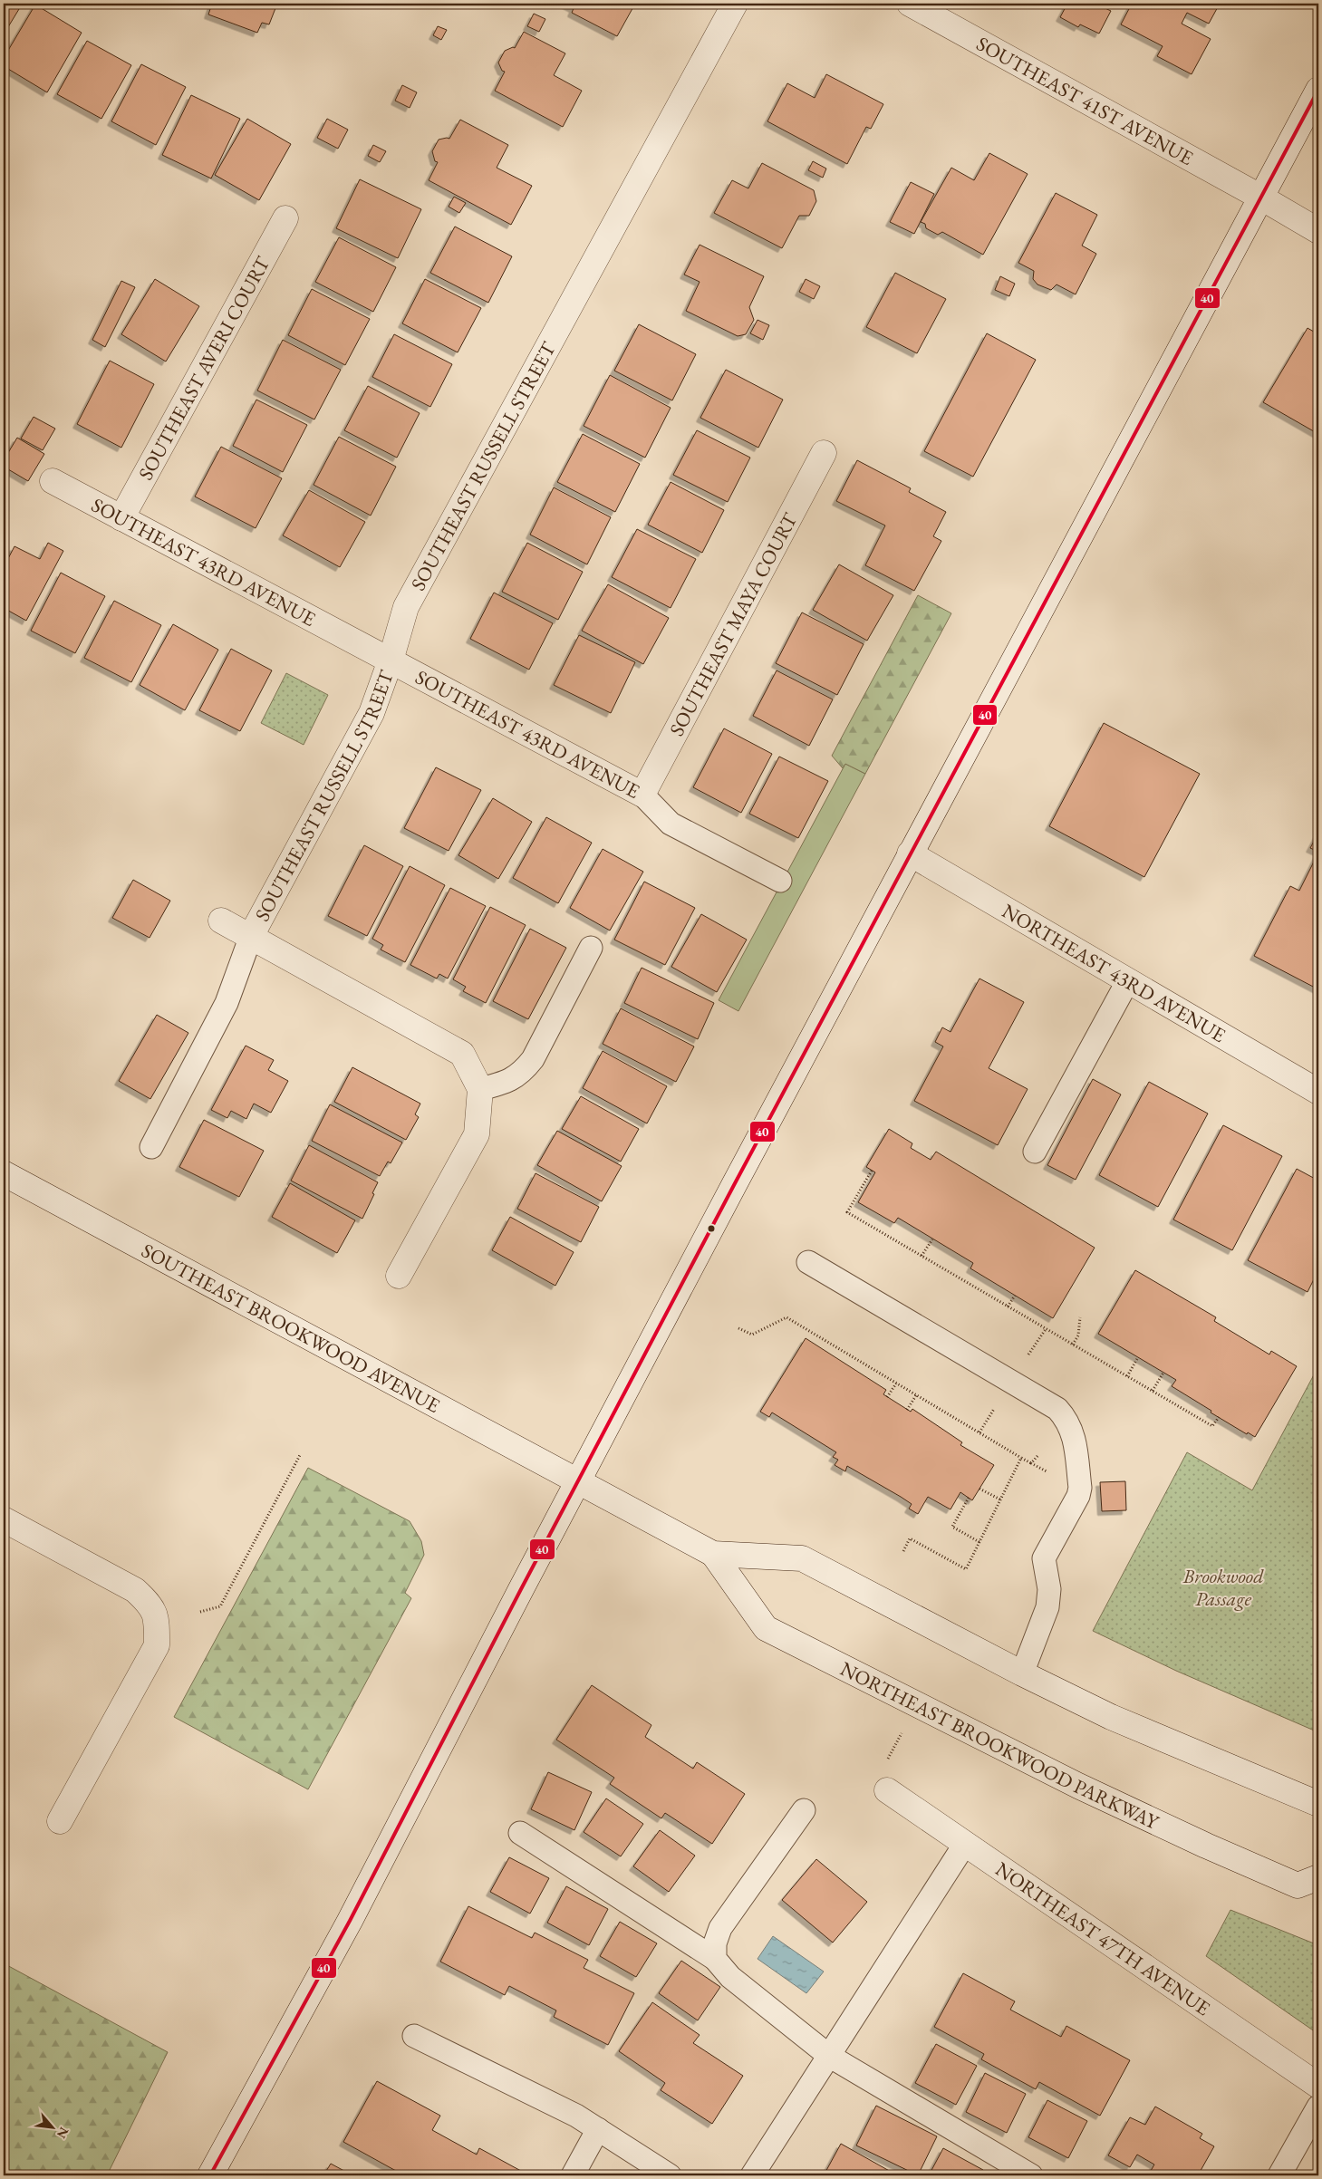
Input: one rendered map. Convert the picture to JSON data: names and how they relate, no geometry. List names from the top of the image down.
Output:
{
  "streets": {
    "street": [
      "SOUTHEAST 41ST AVENUE",
      "SOUTHEAST AVERI COURT",
      "SOUTHEAST RUSSELL STREET",
      "SOUTHEAST 43RD AVENUE",
      "SOUTHEAST MAYA COURT",
      "NORTHEAST 43RD AVENUE",
      "SOUTHEAST BROOKWOOD AVENUE",
      "NORTHEAST BROOKWOOD PARKWAY",
      "NORTHEAST 47TH AVENUE"
    ]
  },
  "crossings": [
    ["SOUTHEAST AVERI COURT", "SOUTHEAST 43RD AVENUE"],
    ["SOUTHEAST RUSSELL STREET", "SOUTHEAST 43RD AVENUE"],
    ["SOUTHEAST 43RD AVENUE", "SOUTHEAST MAYA COURT"],
    ["SOUTHEAST BROOKWOOD AVENUE", "NORTHEAST BROOKWOOD PARKWAY"]
  ],
  "parks": ["Brookwood Passage"],
  "lines": ["transit line 40"],
  "north": "bottom right"
}
